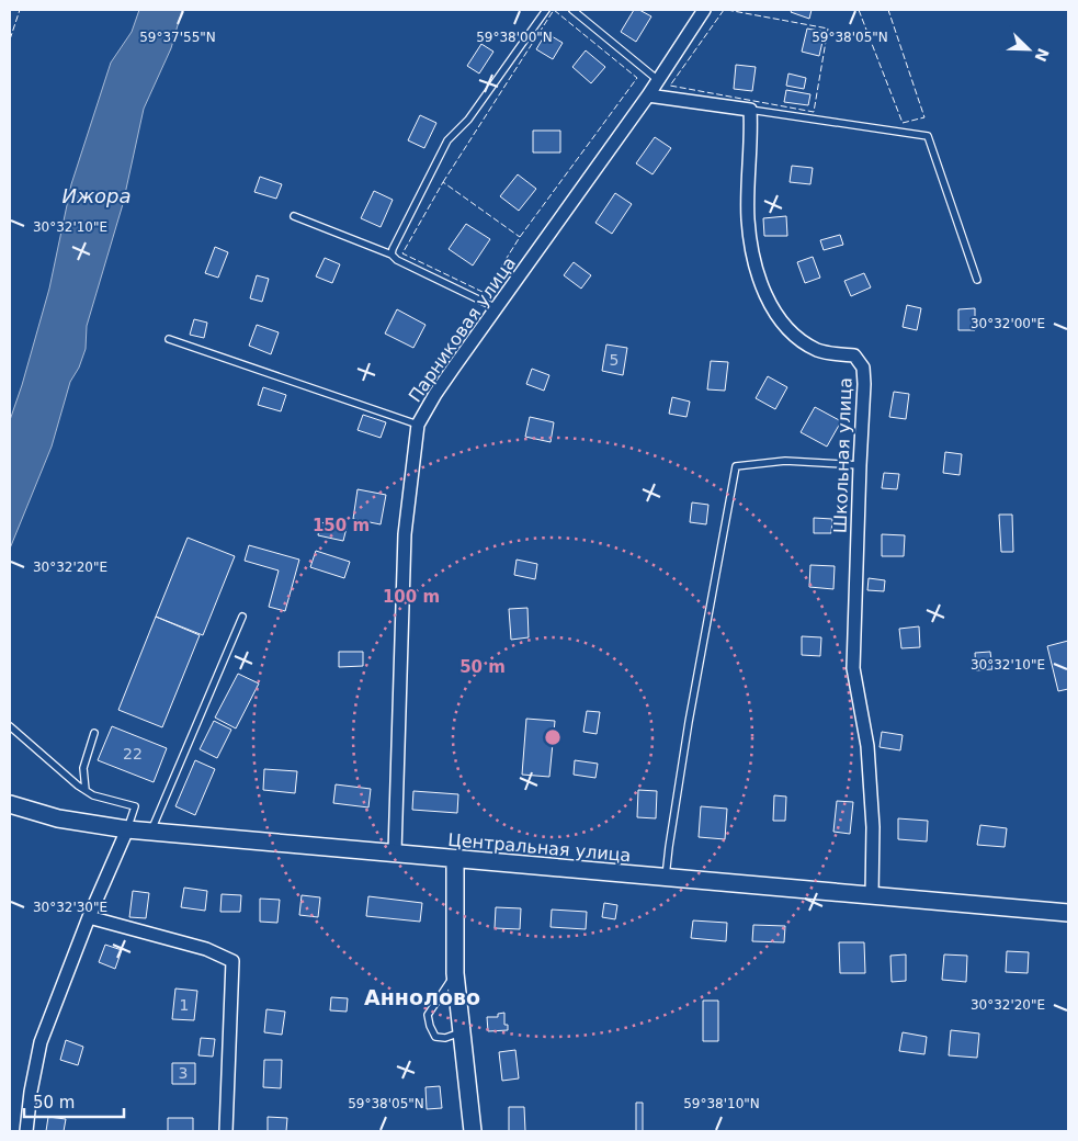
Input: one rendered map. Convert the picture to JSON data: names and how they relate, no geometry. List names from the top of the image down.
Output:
{
  "streets": {
    "main road": ["Центральная улица"],
    "street": ["Парниковая улица", "Школьная улица"]
  },
  "crossings": [
    ["Парниковая улица", "Центральная улица"],
    ["Школьная улица", "Центральная улица"]
  ],
  "districts": ["Аннолово"],
  "water": ["Ижора"],
  "house_numbers": [
    "5",
    "22",
    "1",
    "3"
  ],
  "scale_bar": "50 m",
  "north": "bottom right",
  "coordinates": [
    "59°37'55\"N",
    "59°38'00\"N",
    "59°38'05\"N",
    "30°32'10\"E",
    "30°32'00\"E",
    "30°32'20\"E",
    "30°32'30\"E",
    "59°38'10\"N"
  ],
  "rings": ["150 m", "100 m", "50 m"]
}
